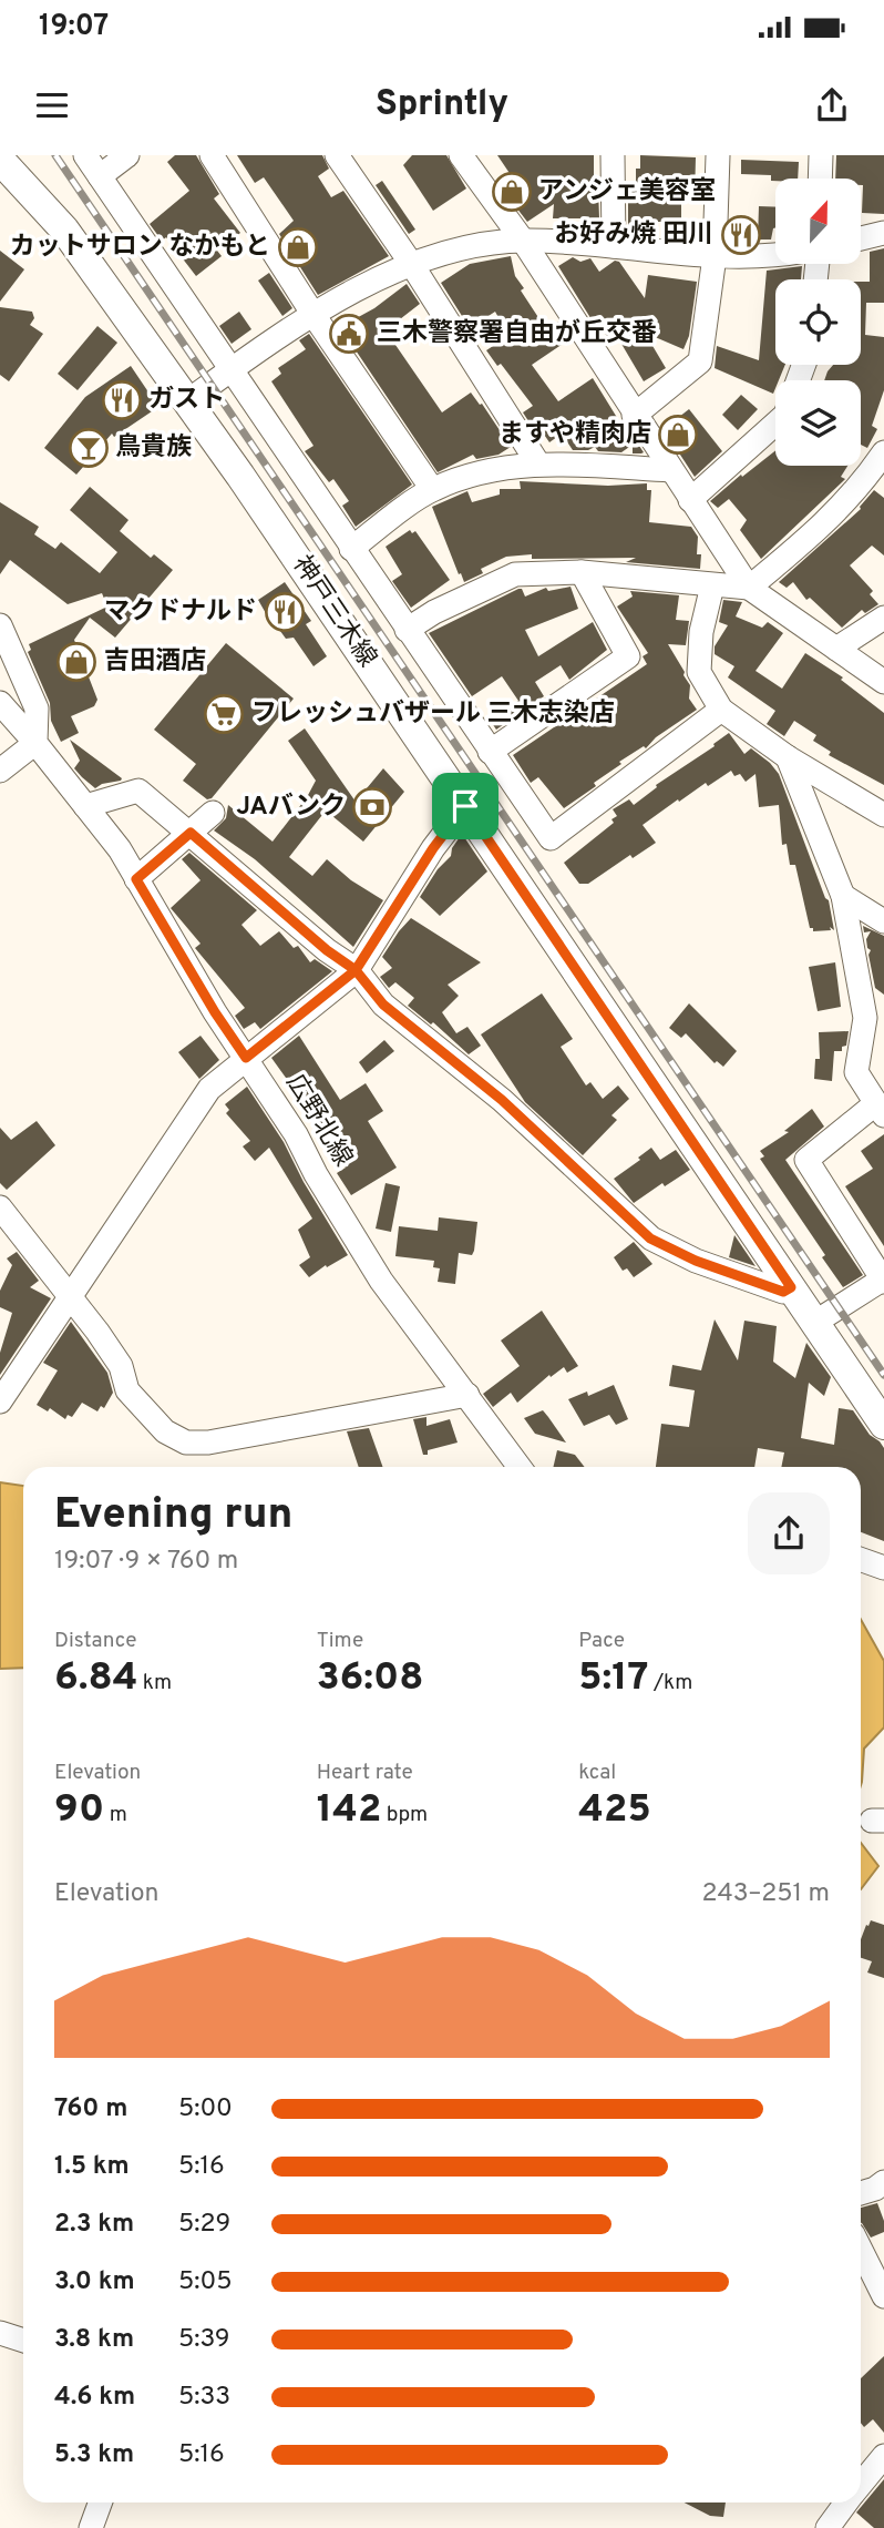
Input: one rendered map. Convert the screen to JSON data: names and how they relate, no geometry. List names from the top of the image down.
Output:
{
  "streets": {
    "main road": ["神戸三木線"],
    "street": ["広野北線"]
  },
  "places": {
    "shop": [
      "アンジェ美容室",
      "カットサロン なかもと",
      "ますや精肉店",
      "吉田酒店"
    ],
    "restaurant": ["お好み焼 田川", "ガスト", "マクドナルド"],
    "public building": ["三木警察署自由が丘交番"],
    "bar": ["鳥貴族"],
    "supermarket": ["フレッシュバザール 三木志染店"],
    "bank": ["JAバンク"]
  },
  "north": "top",
  "page": {
    "status": "19:07",
    "header": "Sprintly",
    "heading": ["Evening run", "19:07 · 9 × 760 m"],
    "stats": [
      ["Distance", "6.84 km"],
      ["Time", "36:08"],
      ["Pace", "5:17 /km"],
      ["Elevation", "90 m"],
      ["Heart rate", "142 bpm"],
      ["kcal", "425"]
    ],
    "chart": ["Elevation", "243–251 m"],
    "list": [
      {
        "name": "760 m",
        "note": "5:00"
      },
      {
        "name": "1.5 km",
        "note": "5:16"
      },
      {
        "name": "2.3 km",
        "note": "5:29"
      },
      {
        "name": "3.0 km",
        "note": "5:05"
      },
      {
        "name": "3.8 km",
        "note": "5:39"
      },
      {
        "name": "4.6 km",
        "note": "5:33"
      },
      {
        "name": "5.3 km",
        "note": "5:16"
      }
    ]
  }
}
